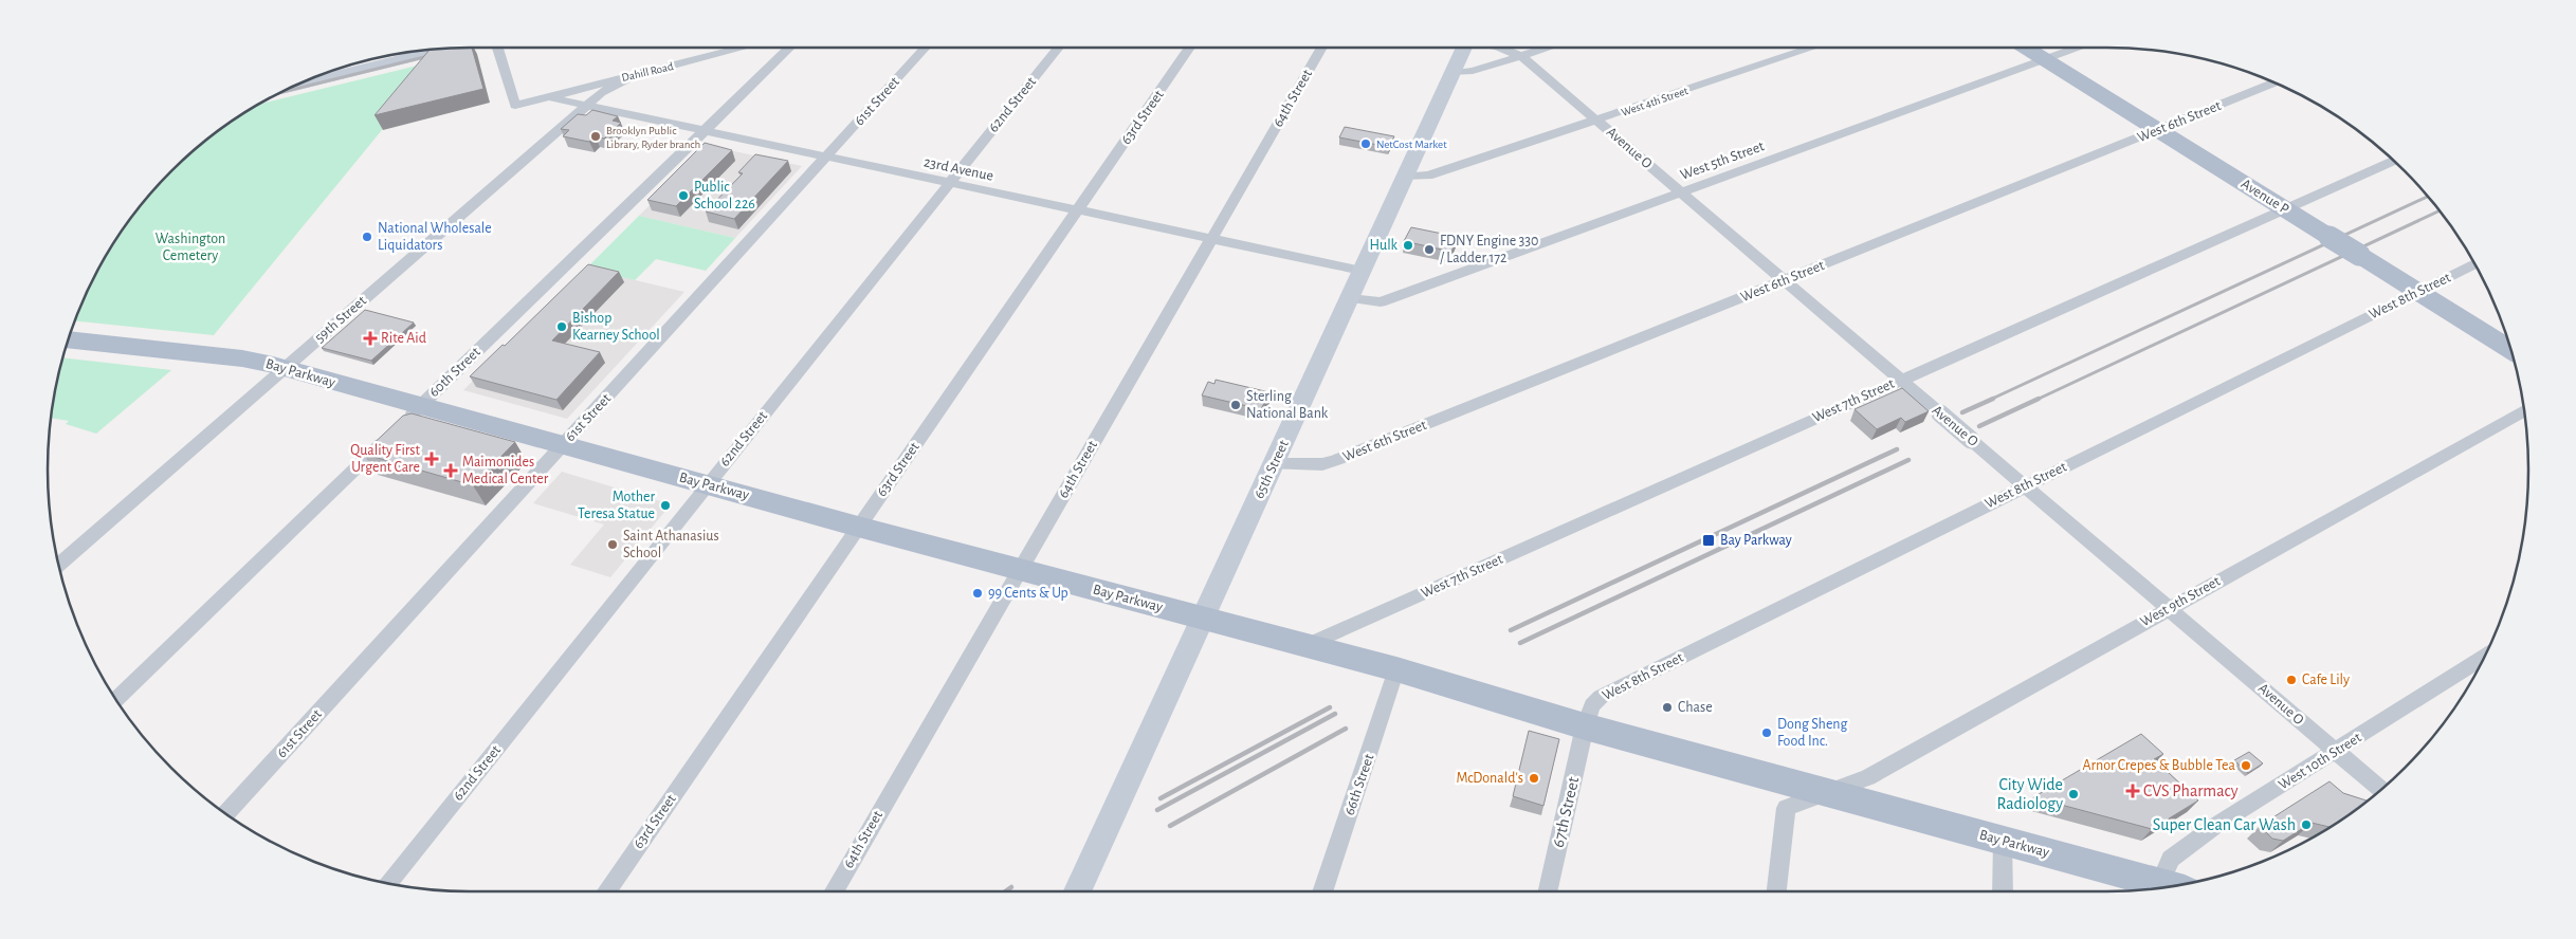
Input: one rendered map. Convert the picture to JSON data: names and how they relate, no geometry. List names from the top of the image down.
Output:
{
  "streets": {
    "main road": ["Avenue P", "Bay Parkway", "65th Street"],
    "street": [
      "Dahill Road",
      "64th Street",
      "61st Street",
      "West 4th Street",
      "62nd Street",
      "63rd Street",
      "West 6th Street",
      "Avenue O",
      "West 5th Street",
      "23rd Avenue",
      "West 8th Street",
      "59th Street",
      "60th Street",
      "West 7th Street",
      "West 9th Street",
      "West 10th Street",
      "66th Street",
      "67th Street"
    ]
  },
  "crossings": [
    ["Dahill Road", "23rd Avenue"],
    ["Dahill Road", "59th Street"],
    ["64th Street", "23rd Avenue"],
    ["64th Street", "Bay Parkway"],
    ["61st Street", "23rd Avenue"],
    ["61st Street", "Bay Parkway"],
    ["West 4th Street", "Avenue O"],
    ["West 4th Street", "65th Street"],
    ["62nd Street", "23rd Avenue"],
    ["62nd Street", "Bay Parkway"],
    ["63rd Street", "23rd Avenue"],
    ["63rd Street", "Bay Parkway"],
    ["West 6th Street", "Avenue O"],
    ["West 6th Street", "Avenue P"],
    ["West 6th Street", "65th Street"],
    ["Avenue O", "West 5th Street"],
    ["Avenue O", "West 8th Street"],
    ["Avenue O", "West 7th Street"],
    ["Avenue O", "West 9th Street"],
    ["Avenue O", "West 10th Street"],
    ["West 5th Street", "Avenue P"],
    ["West 5th Street", "65th Street"],
    ["23rd Avenue", "59th Street"],
    ["23rd Avenue", "60th Street"],
    ["23rd Avenue", "65th Street"],
    ["Avenue P", "West 8th Street"],
    ["Avenue P", "West 7th Street"],
    ["West 8th Street", "Bay Parkway"],
    ["West 8th Street", "67th Street"],
    ["59th Street", "Bay Parkway"],
    ["60th Street", "Bay Parkway"],
    ["Bay Parkway", "West 7th Street"],
    ["Bay Parkway", "65th Street"],
    ["Bay Parkway", "West 9th Street"],
    ["Bay Parkway", "66th Street"],
    ["Bay Parkway", "67th Street"]
  ],
  "parks": ["Washington Cemetery"],
  "places": {
    "other": [
      "Brooklyn Public Library, Ryder branch",
      "NetCost Market",
      "Public School 226",
      "National Wholesale Liquidators",
      "Hulk",
      "FDNY Engine 330 / Ladder 172",
      "Bishop Kearney School",
      "Sterling National Bank",
      "Mother Teresa Statue",
      "Saint Athanasius School",
      "99 Cents & Up",
      "Cafe Lily",
      "Chase",
      "Dong Sheng Food Inc.",
      "Arnor Crepes & Bubble Tea",
      "McDonald's",
      "City Wide Radiology",
      "Super Clean Car Wash"
    ],
    "health": [
      "Rite Aid",
      "Quality First Urgent Care",
      "Maimonides Medical Center",
      "CVS Pharmacy"
    ],
    "transit": ["Bay Parkway"]
  }
}
